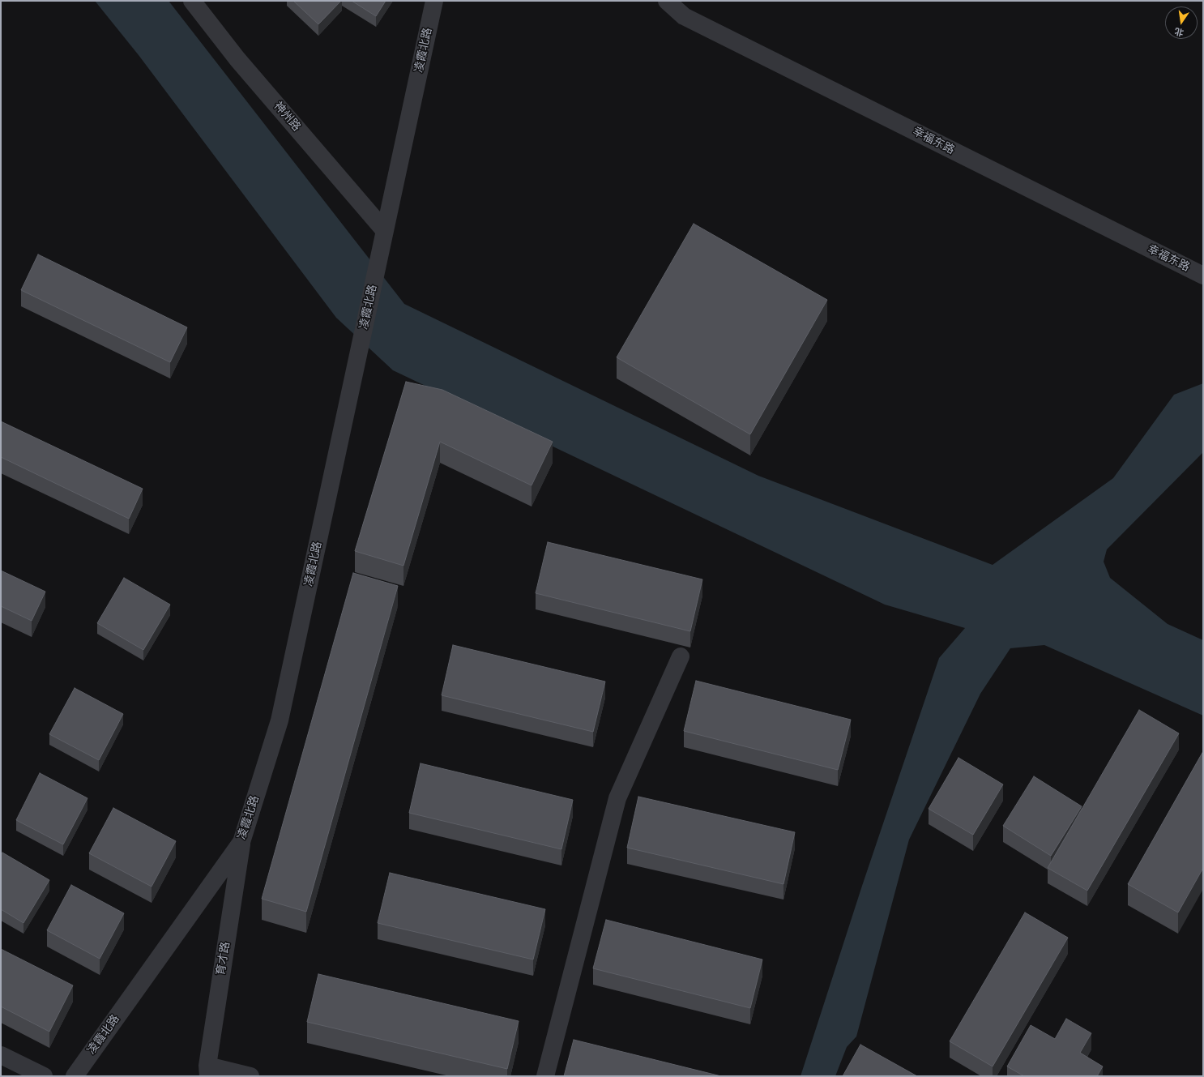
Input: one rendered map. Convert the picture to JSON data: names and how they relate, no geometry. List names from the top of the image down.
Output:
{
  "streets": {
    "street": [
      "凌霞北路",
      "神州路",
      "幸福东路",
      "育才路"
    ]
  },
  "crossings": [
    ["凌霞北路", "神州路"],
    ["凌霞北路", "育才路"]
  ],
  "north": "bottom"
}
